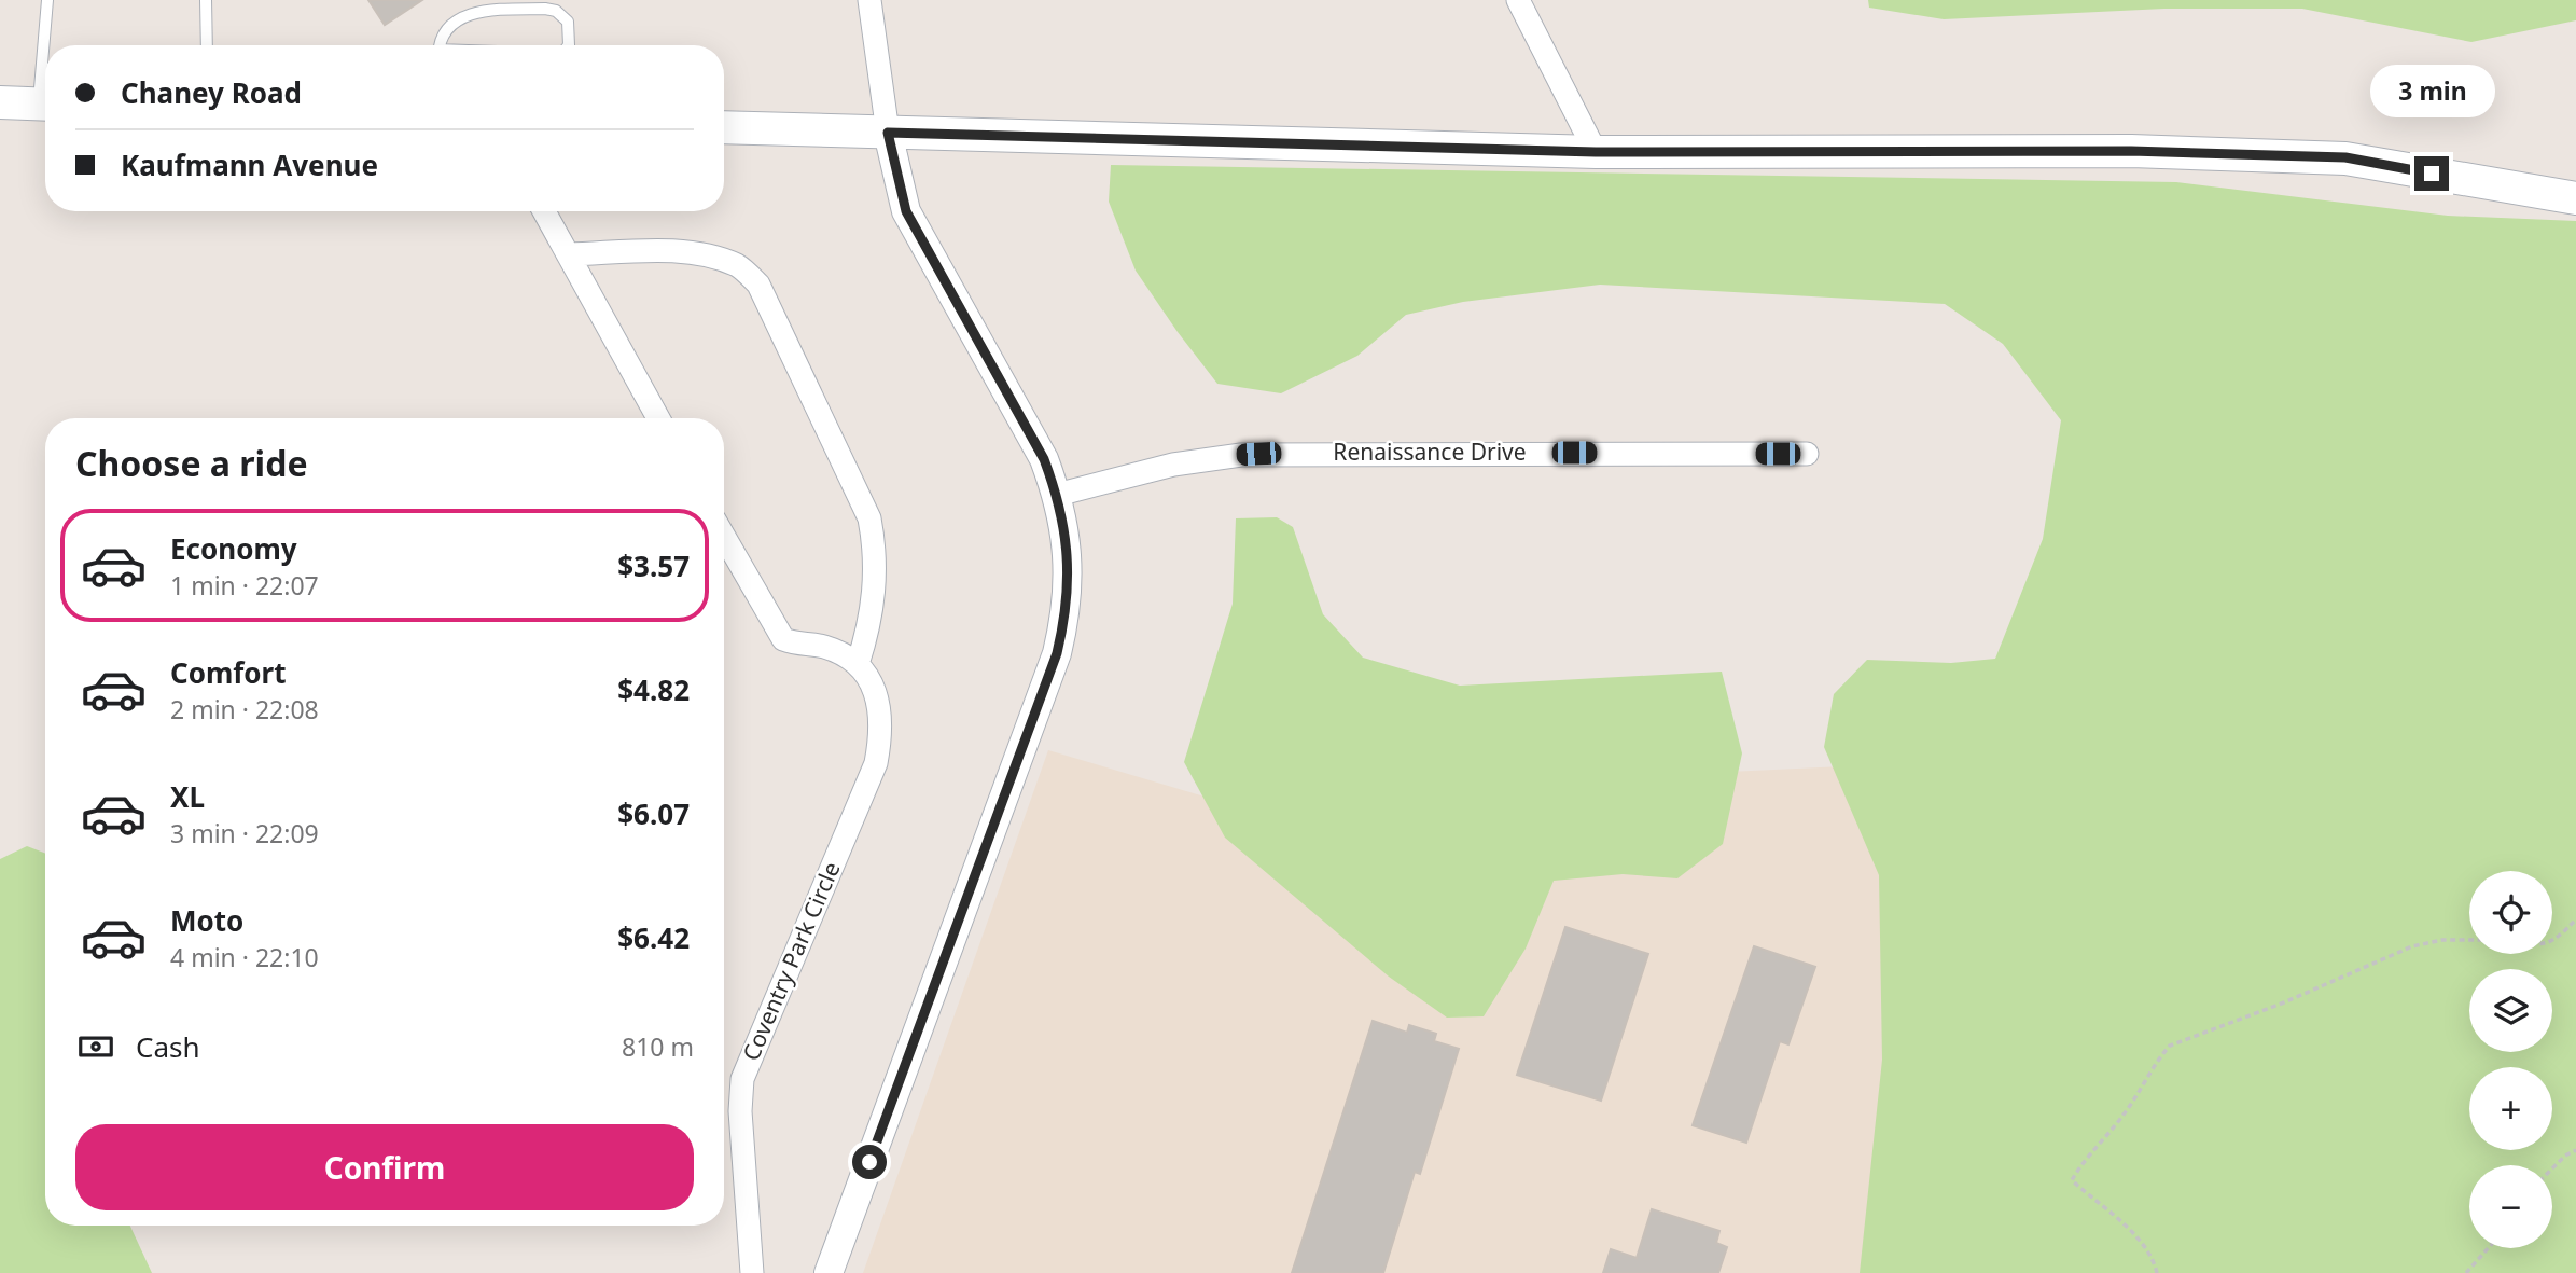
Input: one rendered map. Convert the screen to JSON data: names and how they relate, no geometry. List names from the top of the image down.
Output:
{
  "streets": {
    "street": ["Renaissance Drive", "Coventry Park Circle"]
  },
  "page": {
    "banner": ["Chaney Road", "Kaufmann Avenue"],
    "bubble": "3 min",
    "heading": "Choose a ride",
    "list": [
      {
        "name": "Economy",
        "note": "1 min · 22:07",
        "value": "$3.57"
      },
      {
        "name": "Comfort",
        "note": "2 min · 22:08",
        "value": "$4.82"
      },
      {
        "name": "XL",
        "note": "3 min · 22:09",
        "value": "$6.07"
      },
      {
        "name": "Moto",
        "note": "4 min · 22:10",
        "value": "$6.42"
      }
    ],
    "map_buttons": ["+", "−"],
    "pay": ["Cash", "810 m"],
    "buttons": "Confirm"
  }
}
